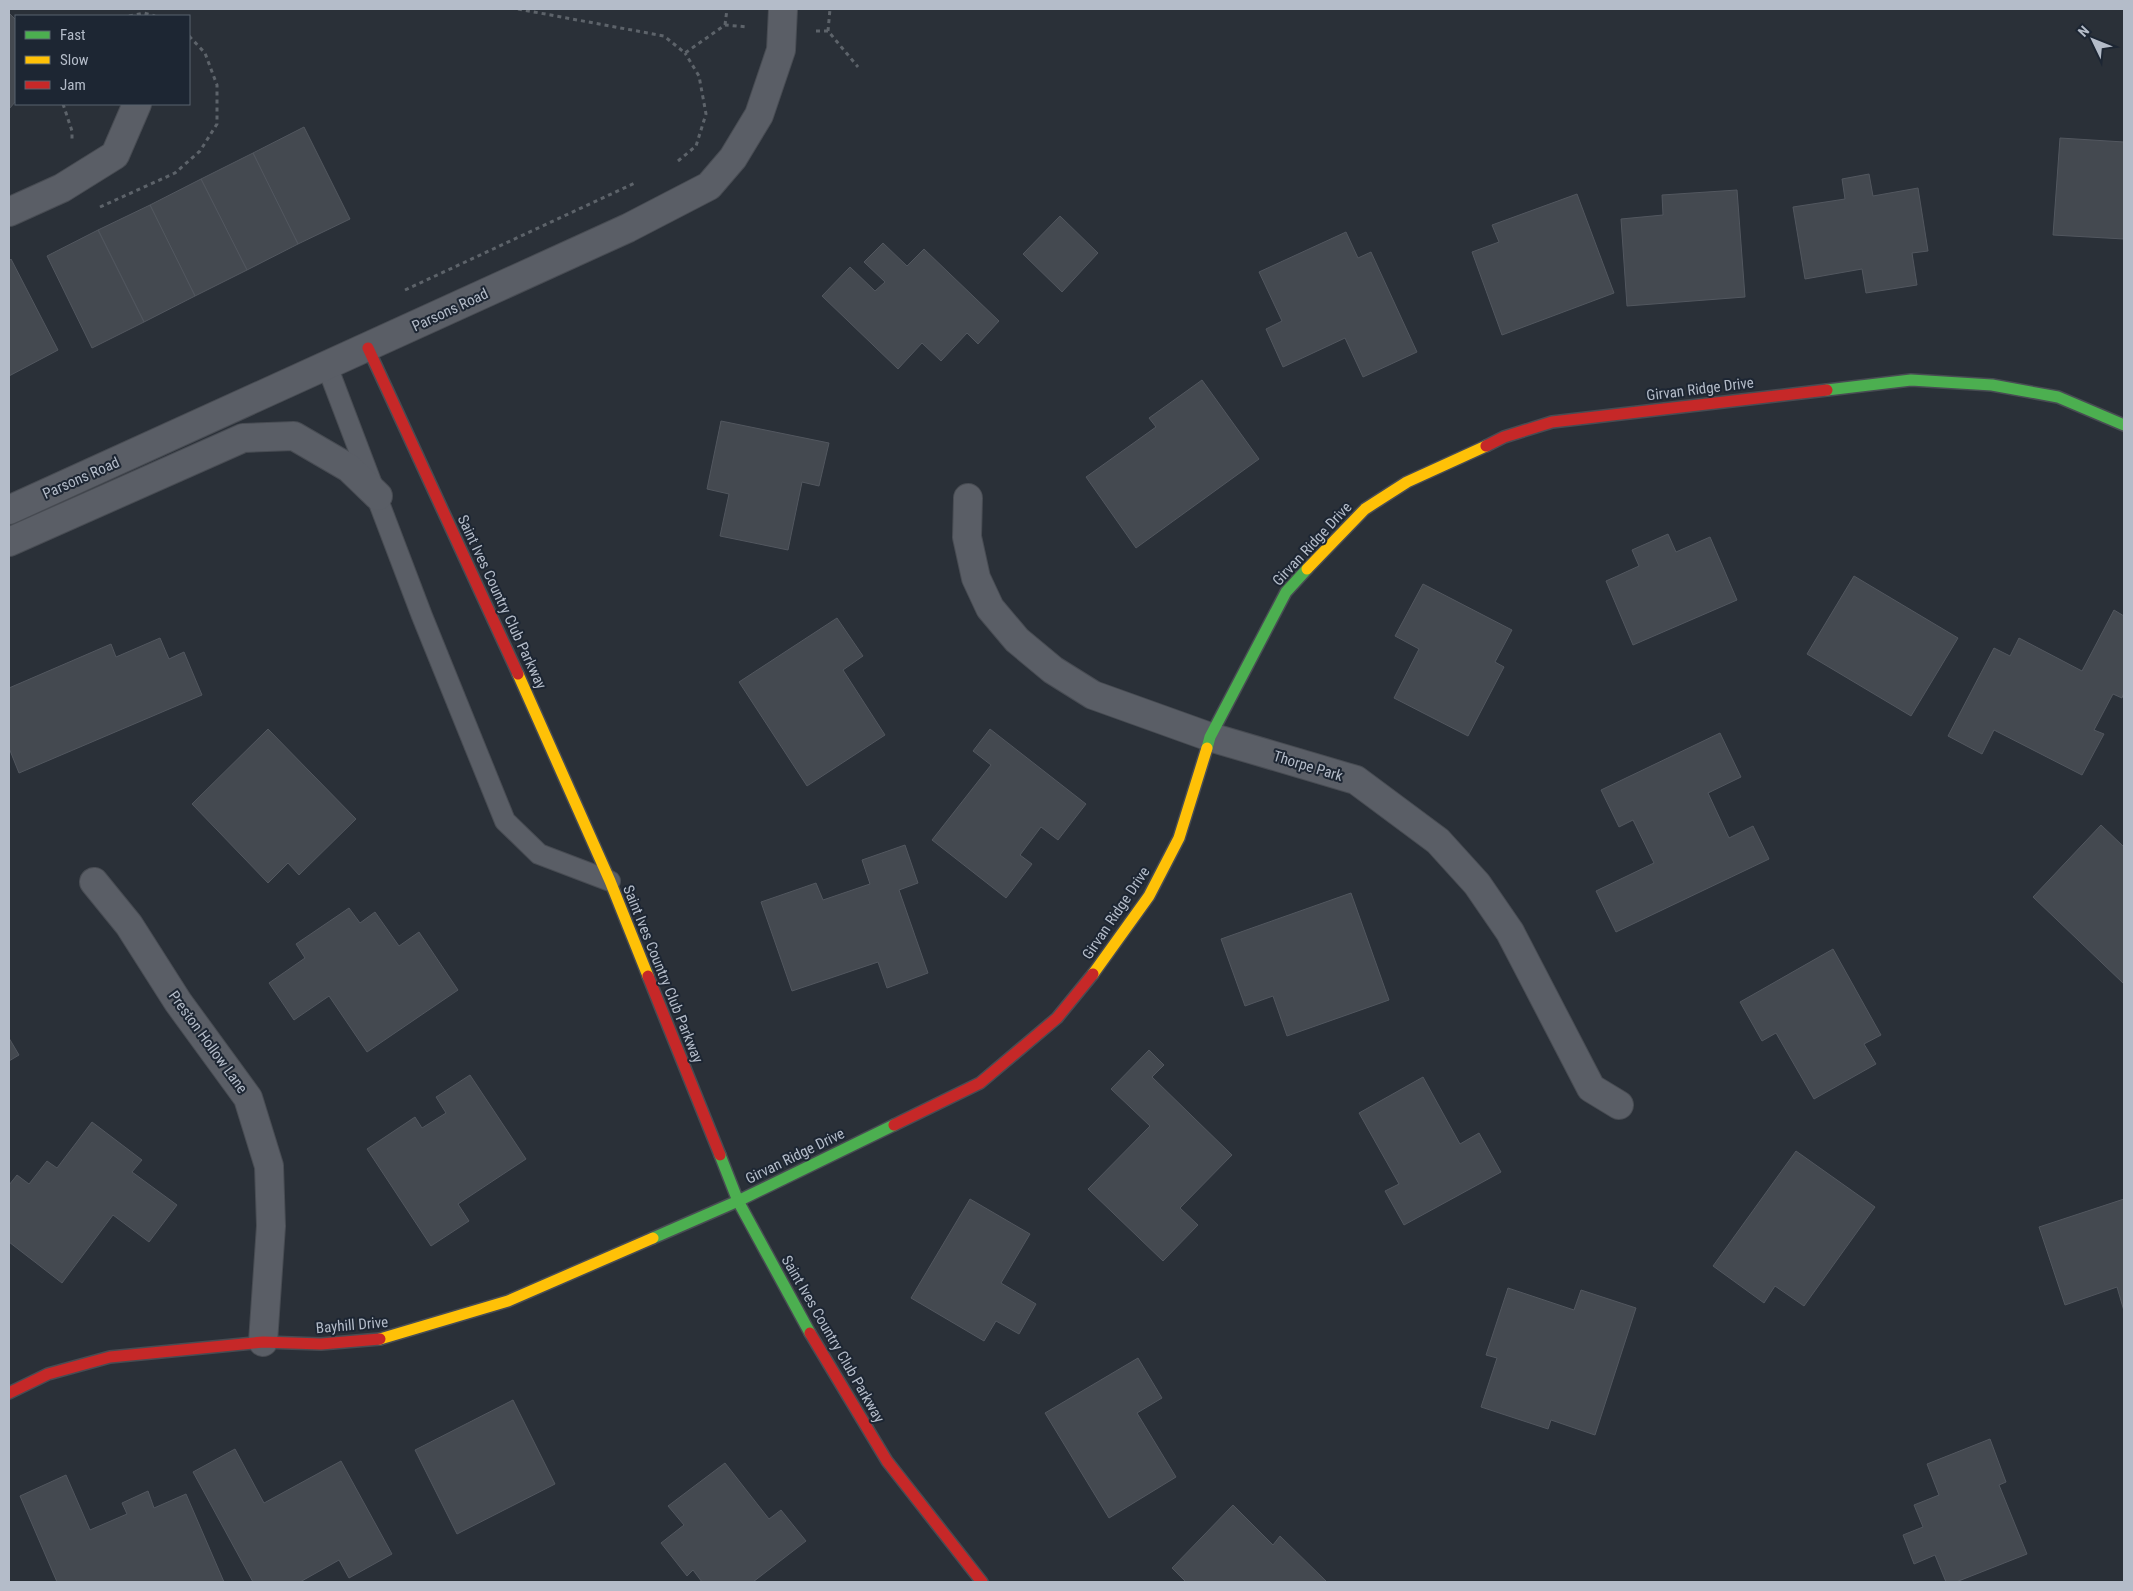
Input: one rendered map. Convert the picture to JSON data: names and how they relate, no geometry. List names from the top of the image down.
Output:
{
  "streets": {
    "street": [
      "Parsons Road",
      "Girvan Ridge Drive",
      "Saint Ives Country Club Parkway",
      "Thorpe Park",
      "Preston Hollow Lane",
      "Bayhill Drive"
    ]
  },
  "crossings": [
    ["Parsons Road", "Saint Ives Country Club Parkway"],
    ["Girvan Ridge Drive", "Saint Ives Country Club Parkway"],
    ["Girvan Ridge Drive", "Thorpe Park"],
    ["Girvan Ridge Drive", "Bayhill Drive"],
    ["Saint Ives Country Club Parkway", "Bayhill Drive"],
    ["Preston Hollow Lane", "Bayhill Drive"]
  ],
  "legend": ["Fast", "Slow", "Jam"],
  "north": "top left"
}
